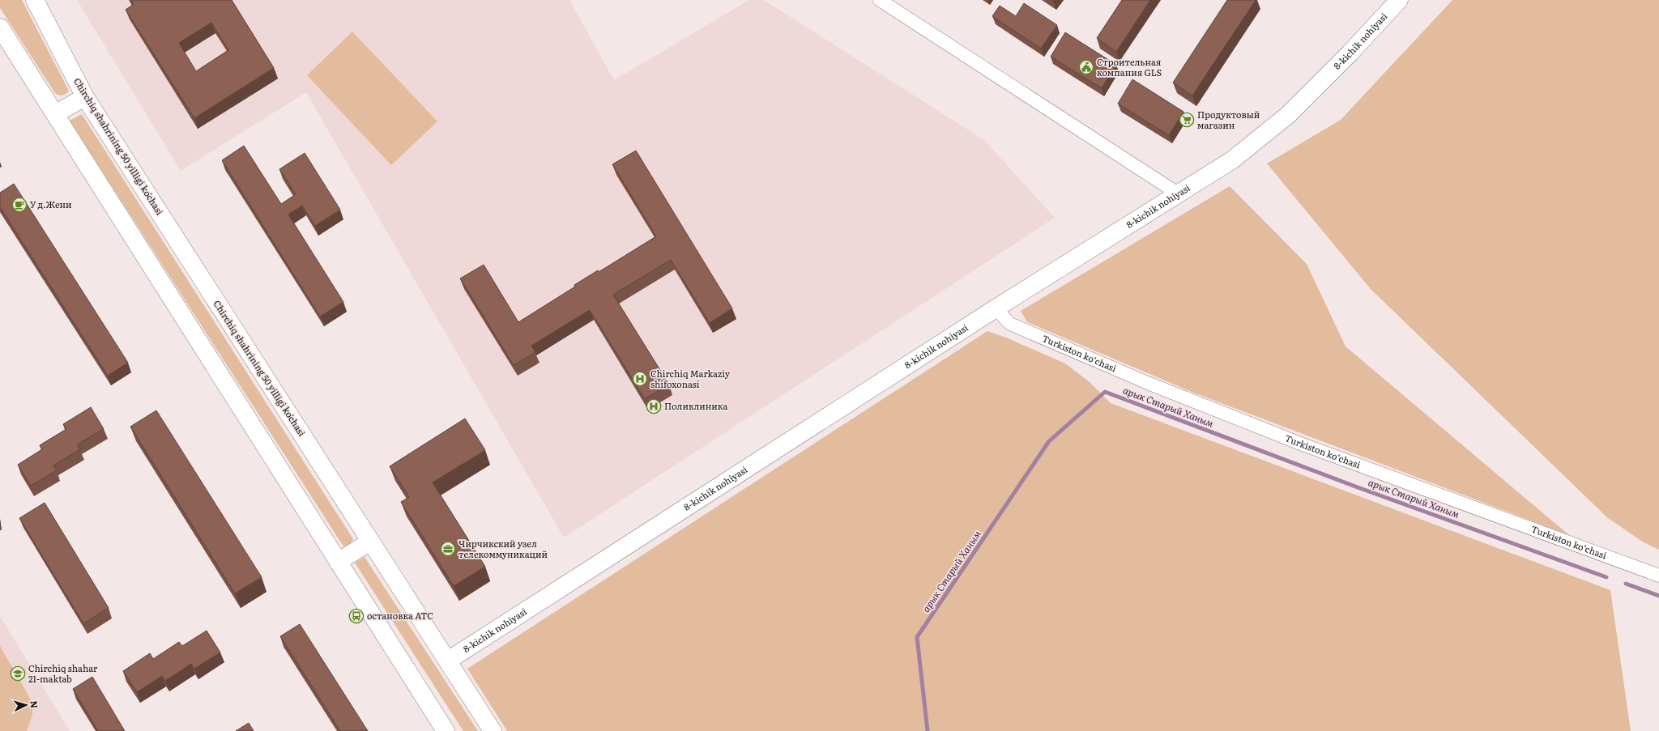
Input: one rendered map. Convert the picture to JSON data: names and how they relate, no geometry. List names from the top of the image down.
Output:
{
  "streets": {
    "main road": ["8-kichik nohiyasi", "Chirchiq shahrining 50 yilligi koʻchasi"],
    "street": ["Turkiston ko‘chasi"]
  },
  "crossings": [
    ["8-kichik nohiyasi", "Chirchiq shahrining 50 yilligi koʻchasi"],
    ["8-kichik nohiyasi", "Turkiston ko‘chasi"]
  ],
  "water": ["арык Старый Ханым"],
  "places": {
    "public building": ["Строительная компания GLS"],
    "supermarket": ["Продуктовый магазин"],
    "cafe": ["У д.Жени"],
    "hospital": ["Chirchiq Markaziy shifoxonasi", "Поликлиника"],
    "office": ["Чирчикский узел телекоммуникаций"],
    "bus stop": ["остановка АТС"],
    "school or university": ["Chirchiq shahar 21-maktab"]
  },
  "north": "right"
}
